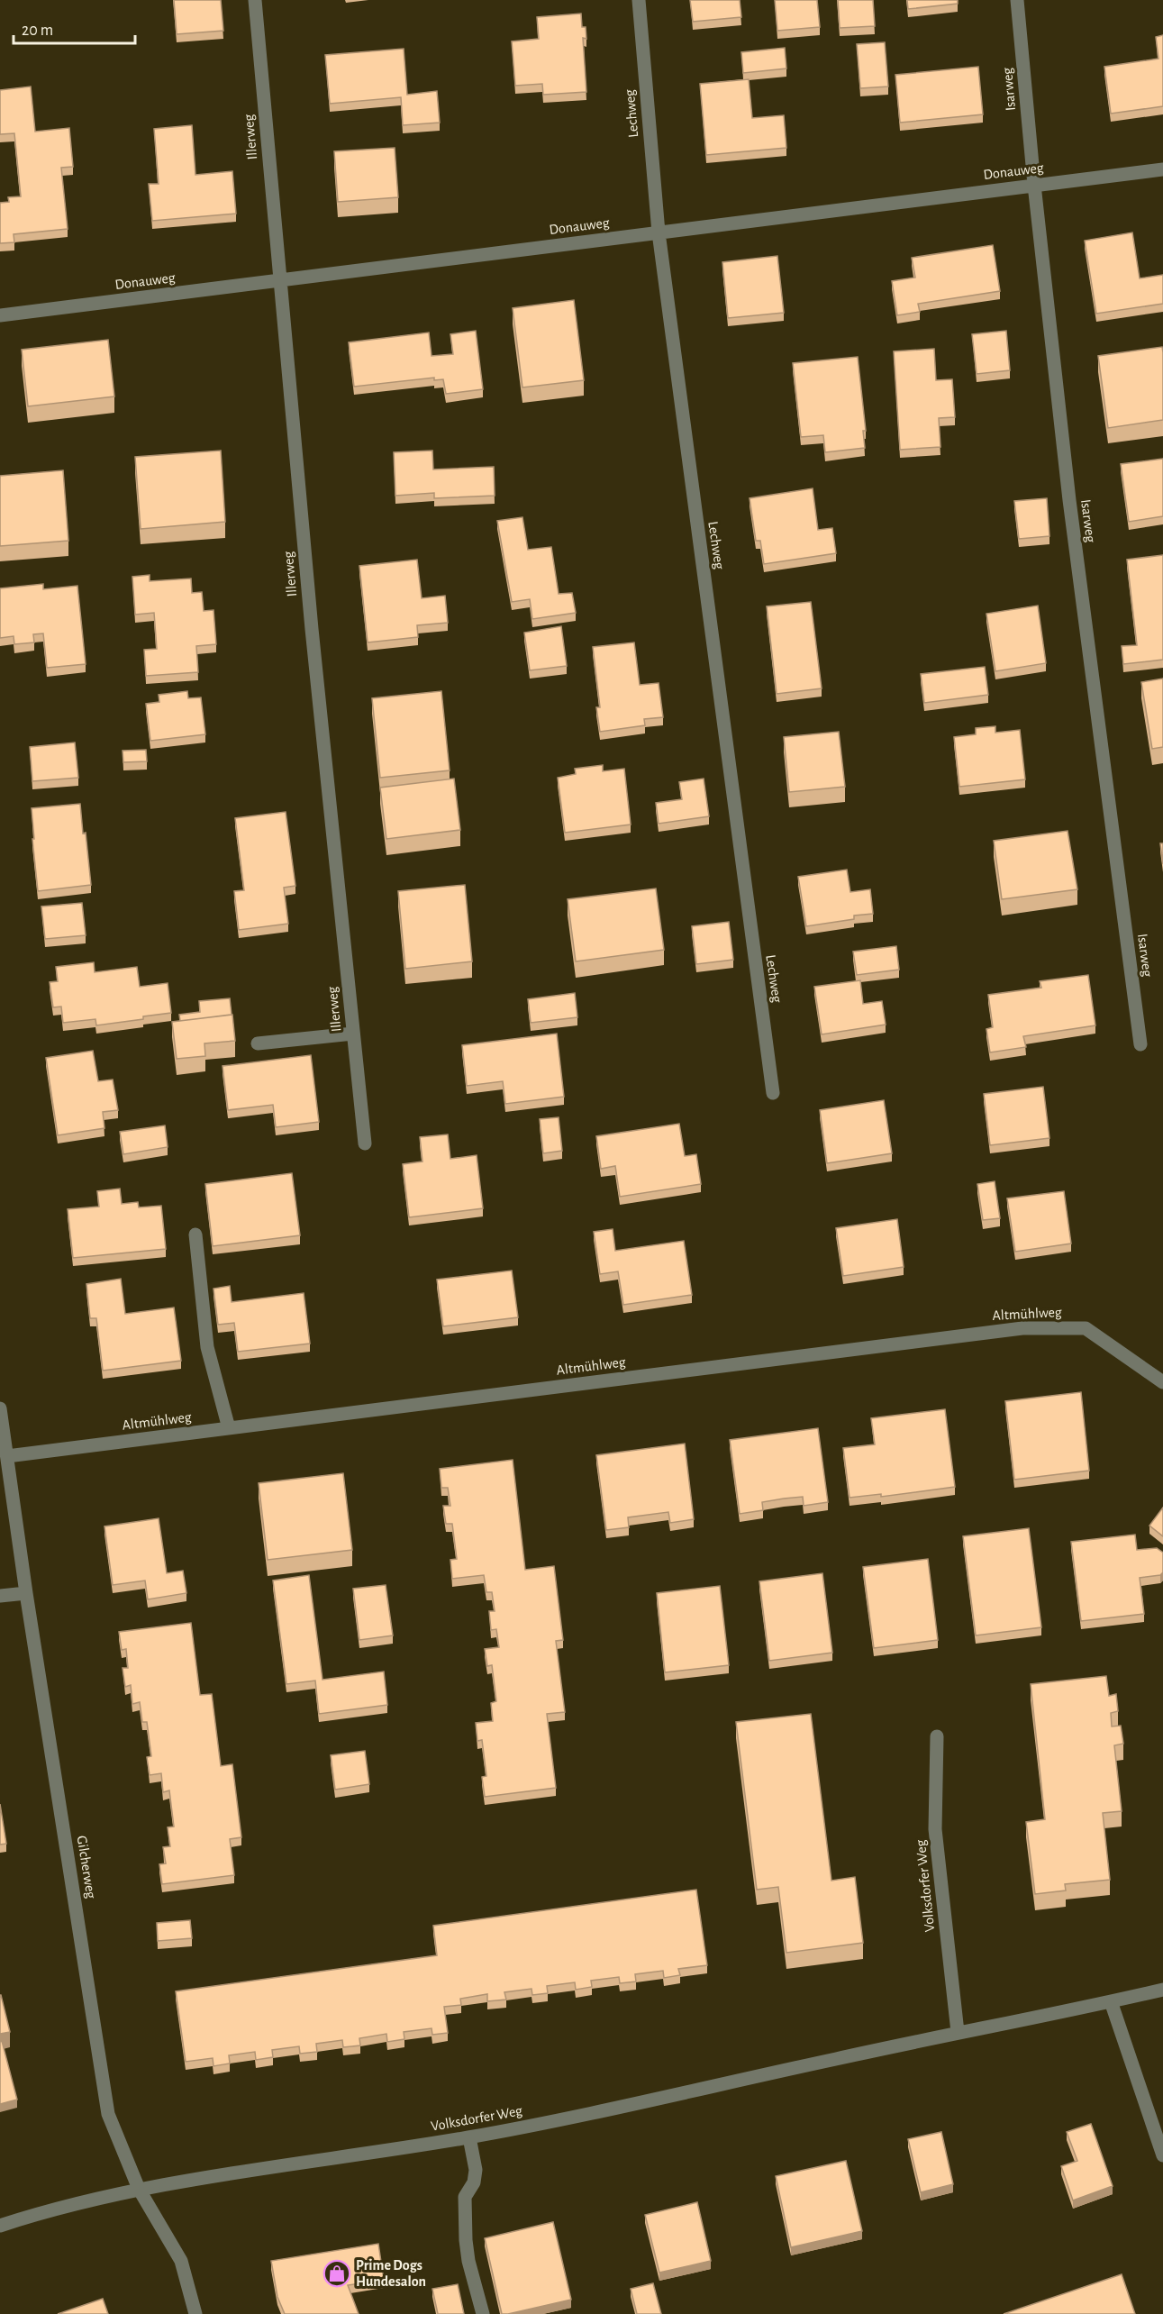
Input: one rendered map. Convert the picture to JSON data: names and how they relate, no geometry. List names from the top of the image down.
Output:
{
  "streets": {
    "street": [
      "Isarweg",
      "Lechweg",
      "Illerweg",
      "Donauweg",
      "Altmühlweg",
      "Gilcherweg",
      "Volksdorfer Weg"
    ]
  },
  "crossings": [
    ["Isarweg", "Donauweg"],
    ["Lechweg", "Donauweg"],
    ["Illerweg", "Donauweg"],
    ["Altmühlweg", "Gilcherweg"],
    ["Gilcherweg", "Volksdorfer Weg"]
  ],
  "places": {
    "shop": ["Prime Dogs Hundesalon"]
  },
  "scale_bar": "20 m"
}
